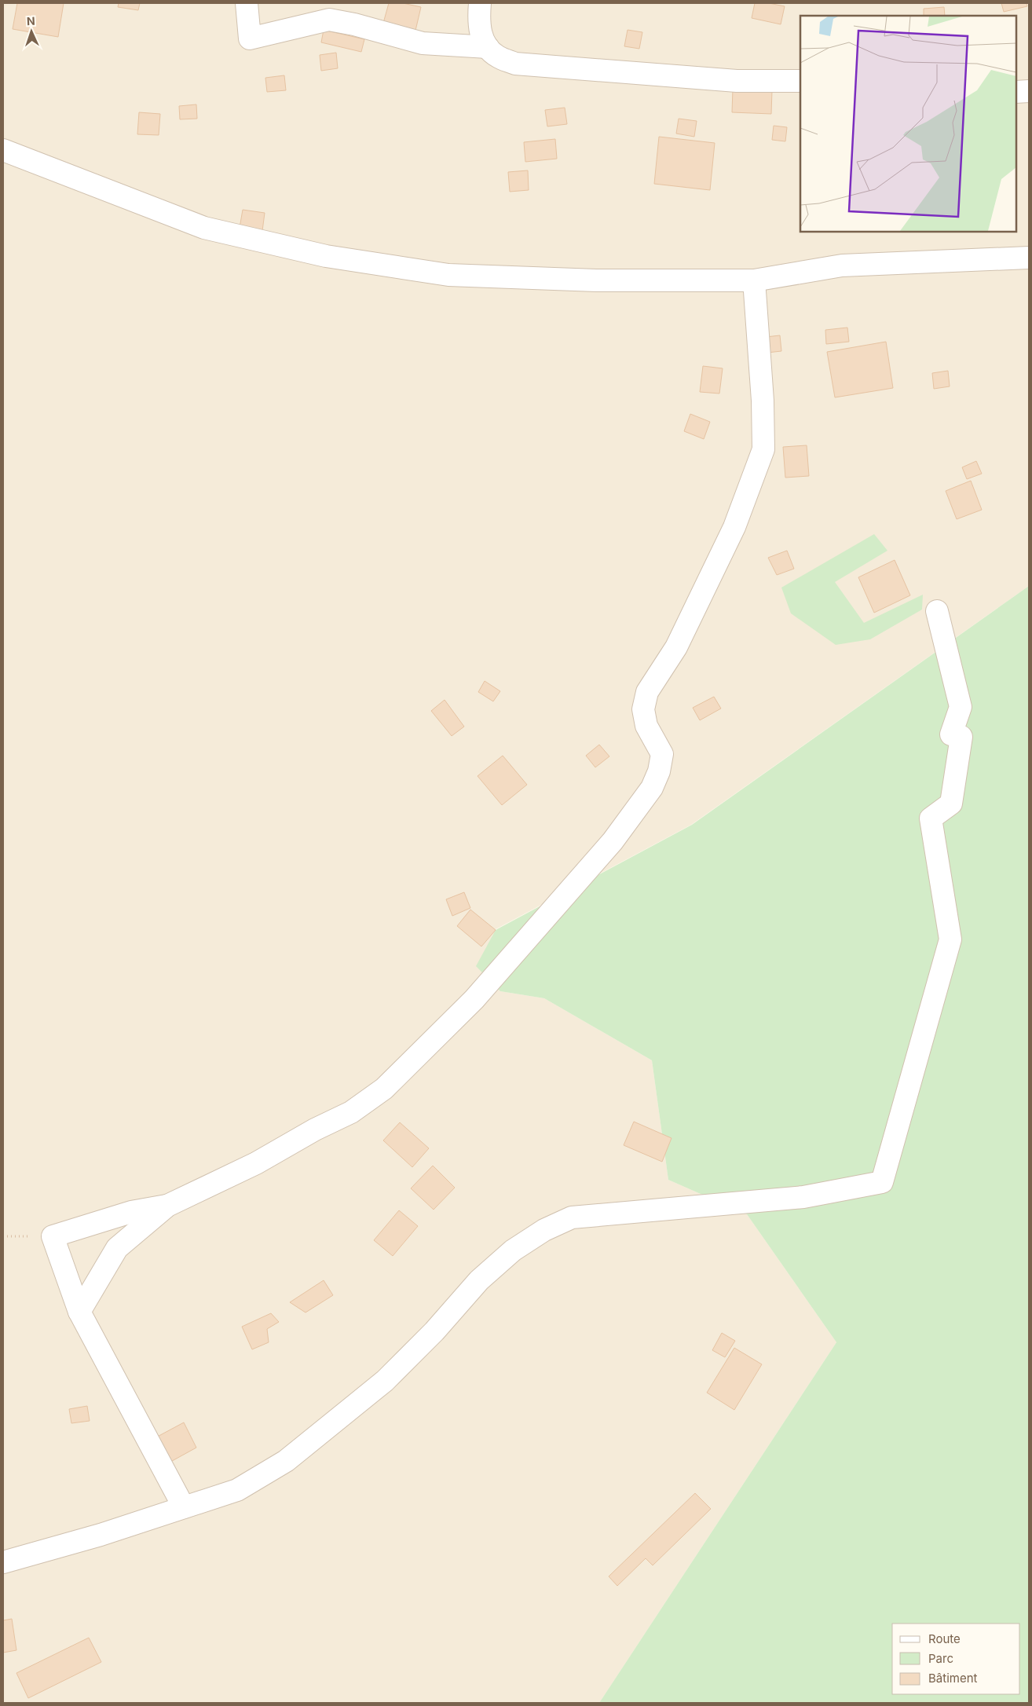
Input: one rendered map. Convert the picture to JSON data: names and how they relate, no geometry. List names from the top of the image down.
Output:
{
  "legend": ["Route", "Parc", "Bâtiment"],
  "north": "top"
}
